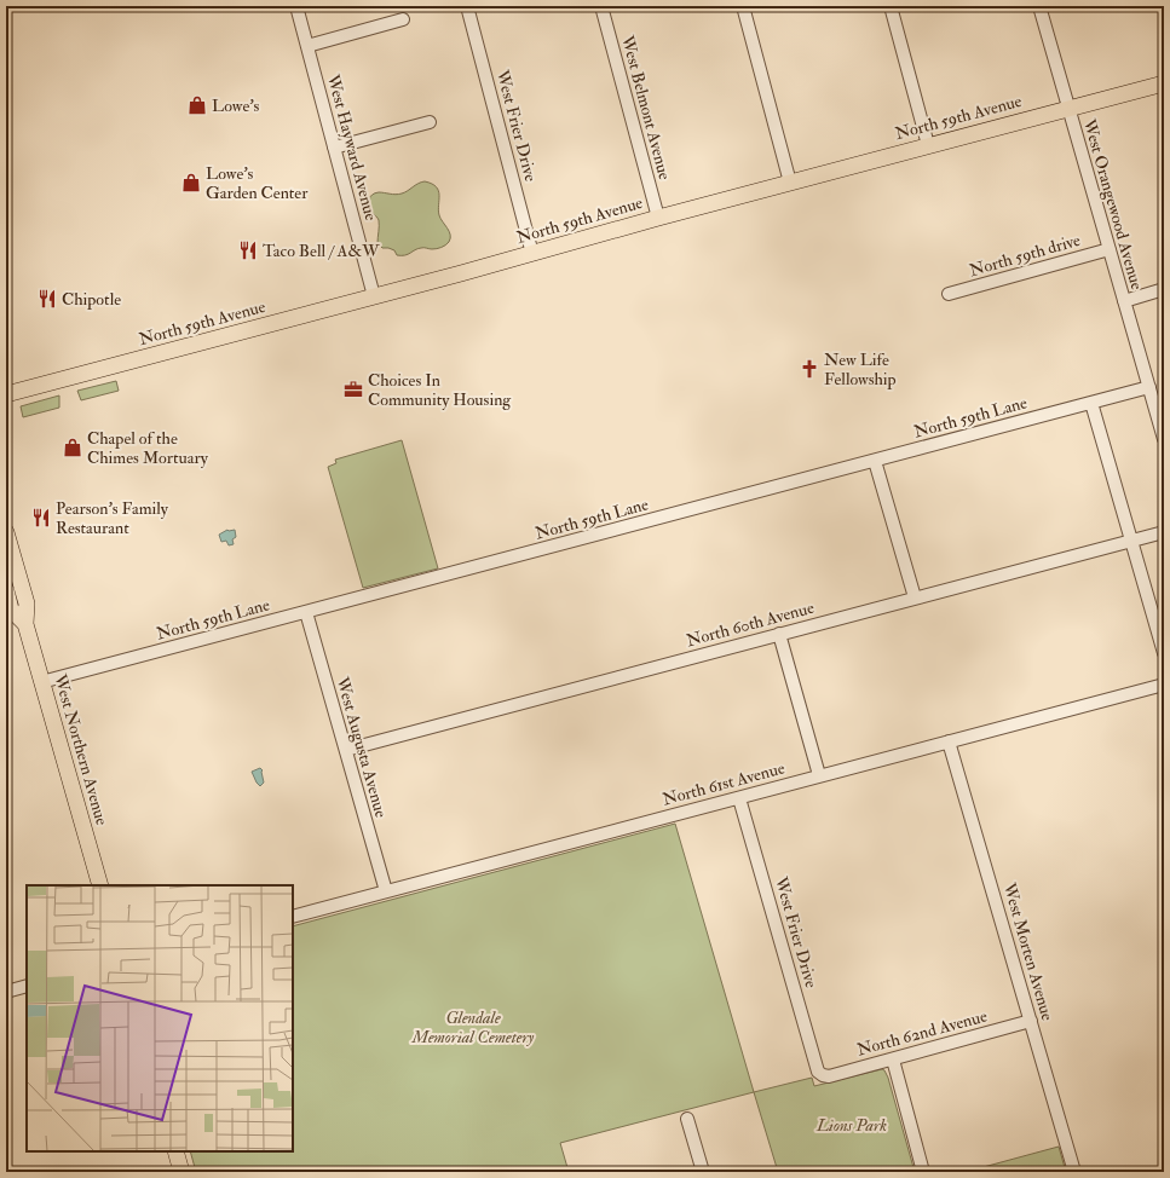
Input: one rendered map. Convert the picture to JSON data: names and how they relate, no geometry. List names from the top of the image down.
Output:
{
  "streets": {
    "main road": ["North 59th Avenue", "West Northern Avenue"],
    "street": [
      "West Belmont Avenue",
      "West Frier Drive",
      "West Hayward Avenue",
      "West Orangewood Avenue",
      "North 59th drive",
      "North 59th Lane",
      "North 60th Avenue",
      "West Augusta Avenue",
      "North 61st Avenue",
      "West Morten Avenue",
      "North 62nd Avenue"
    ]
  },
  "crossings": [
    ["West Belmont Avenue", "North 59th Avenue"],
    ["North 59th Avenue", "West Frier Drive"],
    ["North 59th Avenue", "West Hayward Avenue"],
    ["North 59th Avenue", "West Orangewood Avenue"],
    ["West Frier Drive", "North 61st Avenue"],
    ["West Frier Drive", "North 62nd Avenue"],
    ["West Orangewood Avenue", "North 59th drive"],
    ["West Orangewood Avenue", "North 59th Lane"],
    ["North 59th Lane", "West Augusta Avenue"],
    ["North 59th Lane", "West Northern Avenue"],
    ["North 60th Avenue", "West Augusta Avenue"],
    ["West Augusta Avenue", "North 61st Avenue"],
    ["North 61st Avenue", "West Morten Avenue"],
    ["West Morten Avenue", "North 62nd Avenue"]
  ],
  "parks": ["Glendale Memorial Cemetery", "Lions Park"],
  "places": {
    "shop": ["Lowe's", "Lowe's Garden Center", "Chapel of the Chimes Mortuary"],
    "restaurant": ["Taco Bell / A&W", "Chipotle", "Pearson's Family Restaurant"],
    "church": ["New Life Fellowship"],
    "office": ["Choices In Community Housing"]
  }
}
